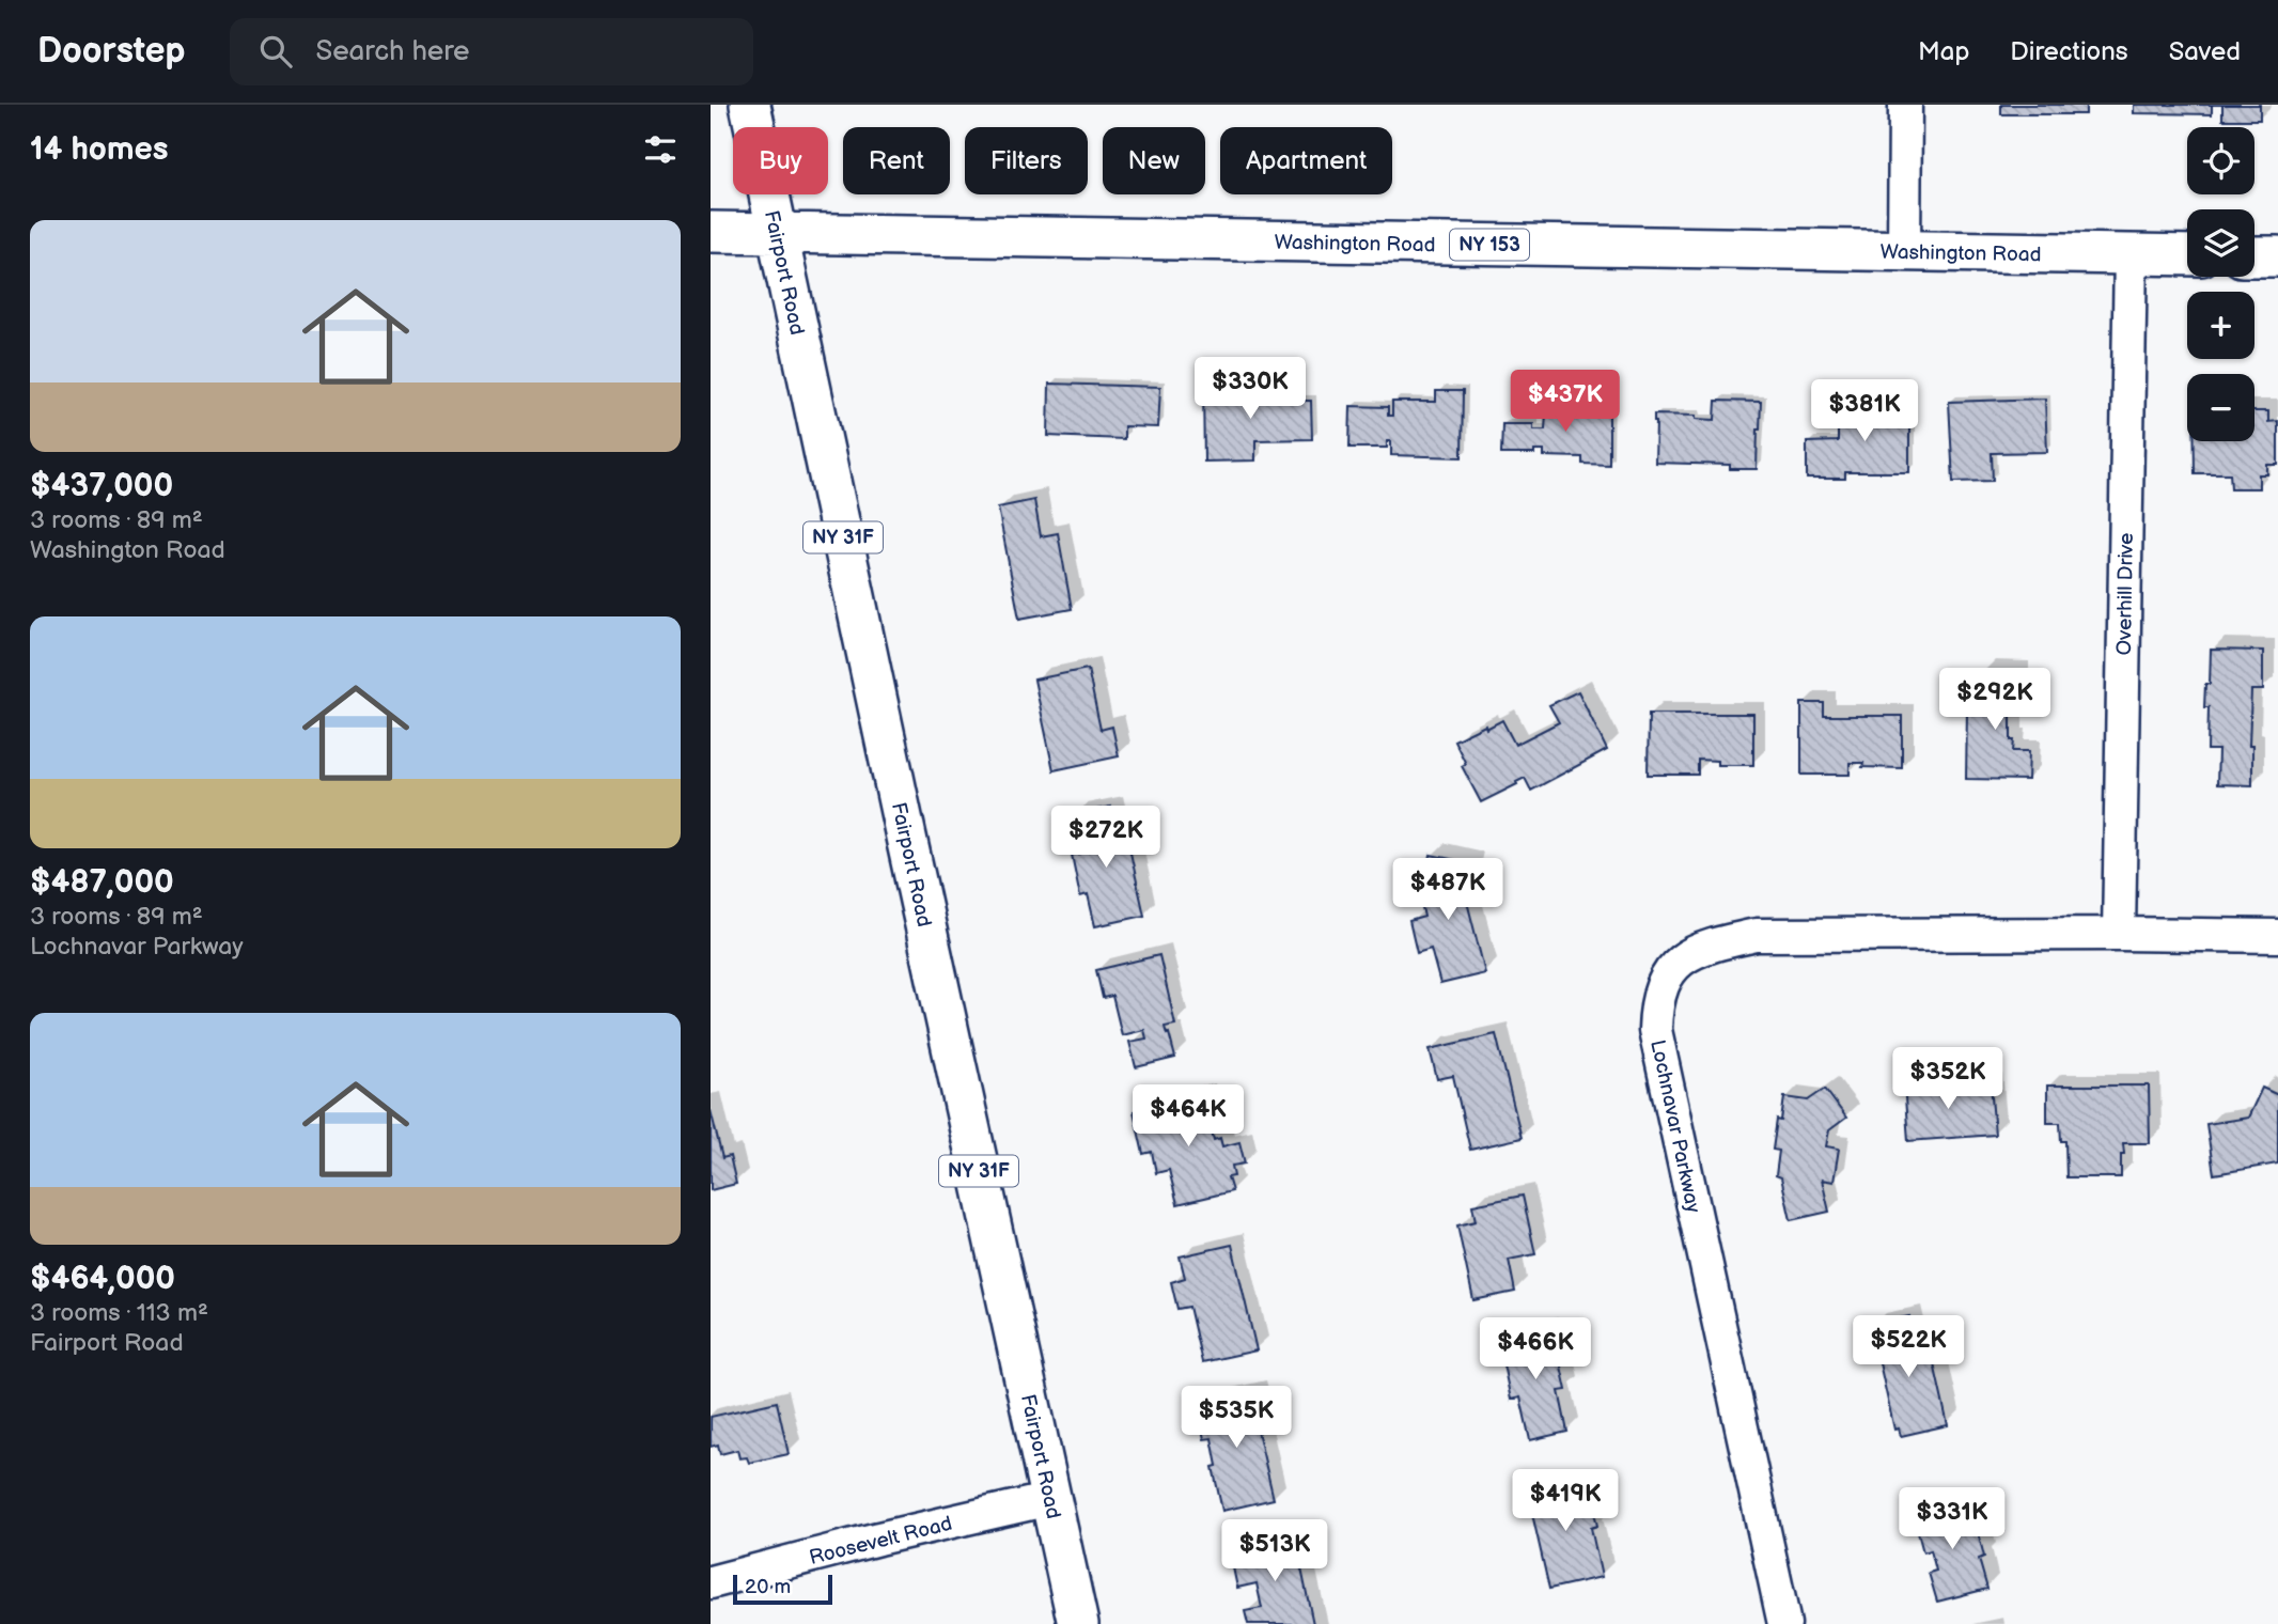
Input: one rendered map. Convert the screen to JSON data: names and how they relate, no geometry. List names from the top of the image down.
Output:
{
  "streets": {
    "main road": [
      "Washington Road",
      "NY 153",
      "Fairport Road",
      "NY 31F"
    ],
    "street": ["Overhill Drive", "Lochnavar Parkway", "Roosevelt Road"]
  },
  "crossings": [
    ["Washington Road", "NY 153"],
    ["Washington Road", "Fairport Road"],
    ["Washington Road", "Overhill Drive"],
    ["NY 153", "Fairport Road"],
    ["Fairport Road", "Roosevelt Road"],
    ["Overhill Drive", "Lochnavar Parkway"]
  ],
  "scale_bar": "20 m",
  "page": {
    "header": "Doorstep",
    "search": "Search here",
    "nav": ["Map", "Directions", "Saved"],
    "heading": "14 homes",
    "map_buttons": ["+", "−"],
    "chip": [
      "Buy",
      "Rent",
      "Filters",
      "New",
      "Apartment"
    ],
    "list": [
      {
        "name": "$437,000",
        "note": "3 rooms · 89 m² · Washington Road"
      },
      {
        "name": "$487,000",
        "note": "3 rooms · 89 m² · Lochnavar Parkway"
      },
      {
        "name": "$464,000",
        "note": "3 rooms · 113 m² · Fairport Road"
      }
    ],
    "price": [
      "$330K",
      "$437K",
      "$381K",
      "$292K",
      "$272K",
      "$487K",
      "$352K",
      "$464K",
      "$522K",
      "$466K",
      "$535K",
      "$419K",
      "$331K",
      "$513K"
    ],
    "scale": "20 m"
  }
}
